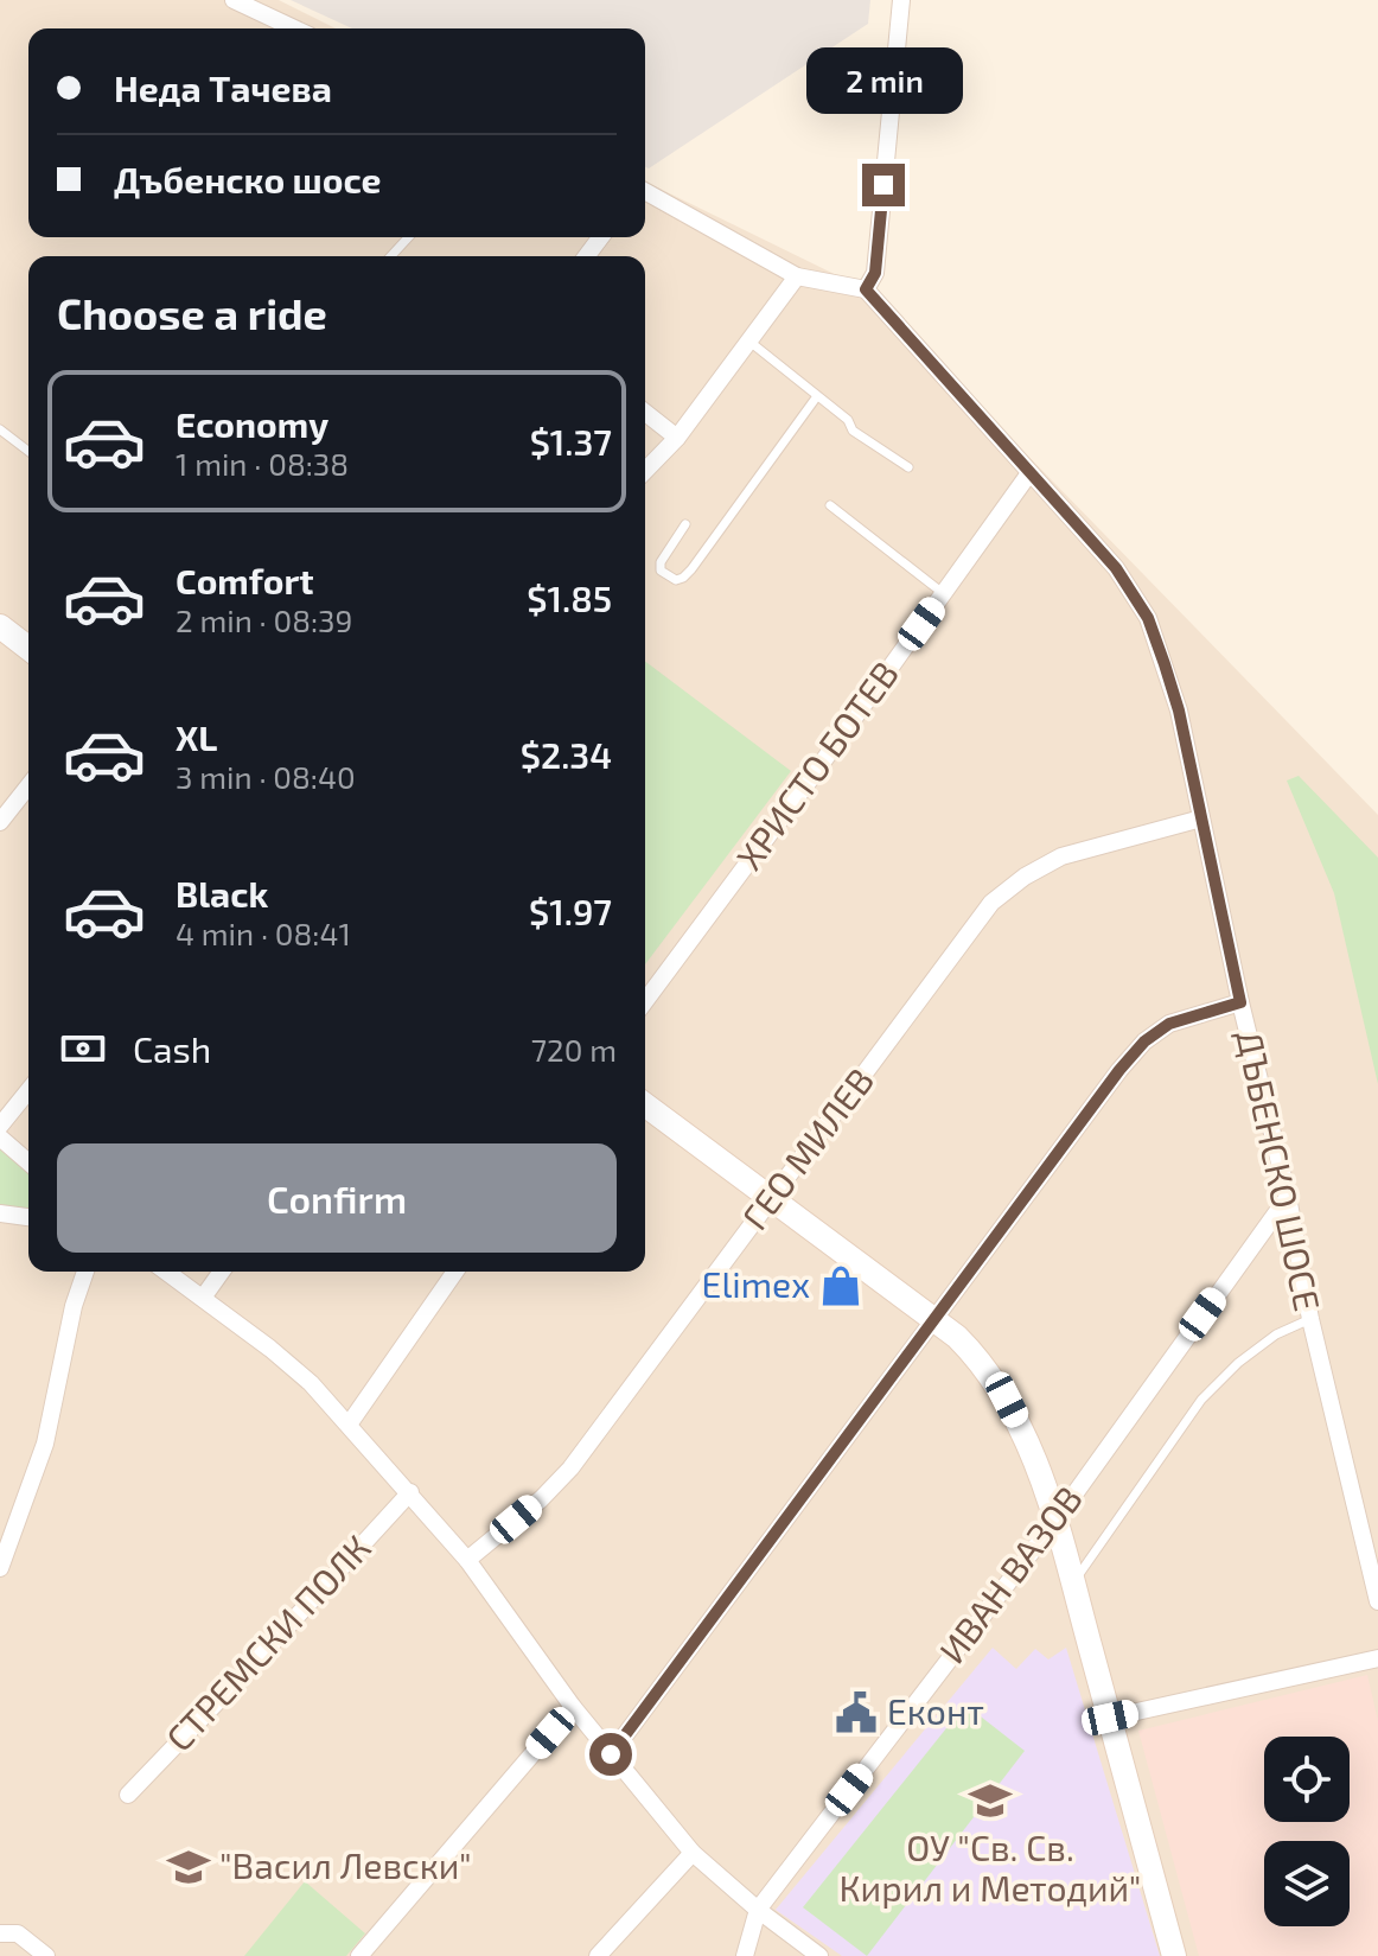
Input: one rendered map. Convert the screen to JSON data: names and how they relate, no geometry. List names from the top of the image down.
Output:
{
  "streets": {
    "street": [
      "ХРИСТО БОТЕВ",
      "ГЕО МИЛЕВ",
      "ДЪБЕНСКО ШОСЕ",
      "ИВАН ВАЗОВ",
      "СТРЕМСКИ ПОЛК"
    ]
  },
  "crossings": [
    ["ХРИСТО БОТЕВ", "ДЪБЕНСКО ШОСЕ"],
    ["ГЕО МИЛЕВ", "ДЪБЕНСКО ШОСЕ"],
    ["ДЪБЕНСКО ШОСЕ", "ИВАН ВАЗОВ"]
  ],
  "places": {
    "shop": ["Elimex"],
    "public building": ["Еконт"],
    "school or university": ["ОУ \"Св. Св. Кирил и Методий\"", "\"Васил Левски\""]
  },
  "page": {
    "banner": ["Неда Тачева", "Дъбенско шосе"],
    "bubble": "2 min",
    "heading": "Choose a ride",
    "list": [
      {
        "name": "Economy",
        "note": "1 min · 08:38",
        "value": "$1.37"
      },
      {
        "name": "Comfort",
        "note": "2 min · 08:39",
        "value": "$1.85"
      },
      {
        "name": "XL",
        "note": "3 min · 08:40",
        "value": "$2.34"
      },
      {
        "name": "Black",
        "note": "4 min · 08:41",
        "value": "$1.97"
      }
    ],
    "pay": ["Cash", "720 m"],
    "buttons": "Confirm"
  }
}
